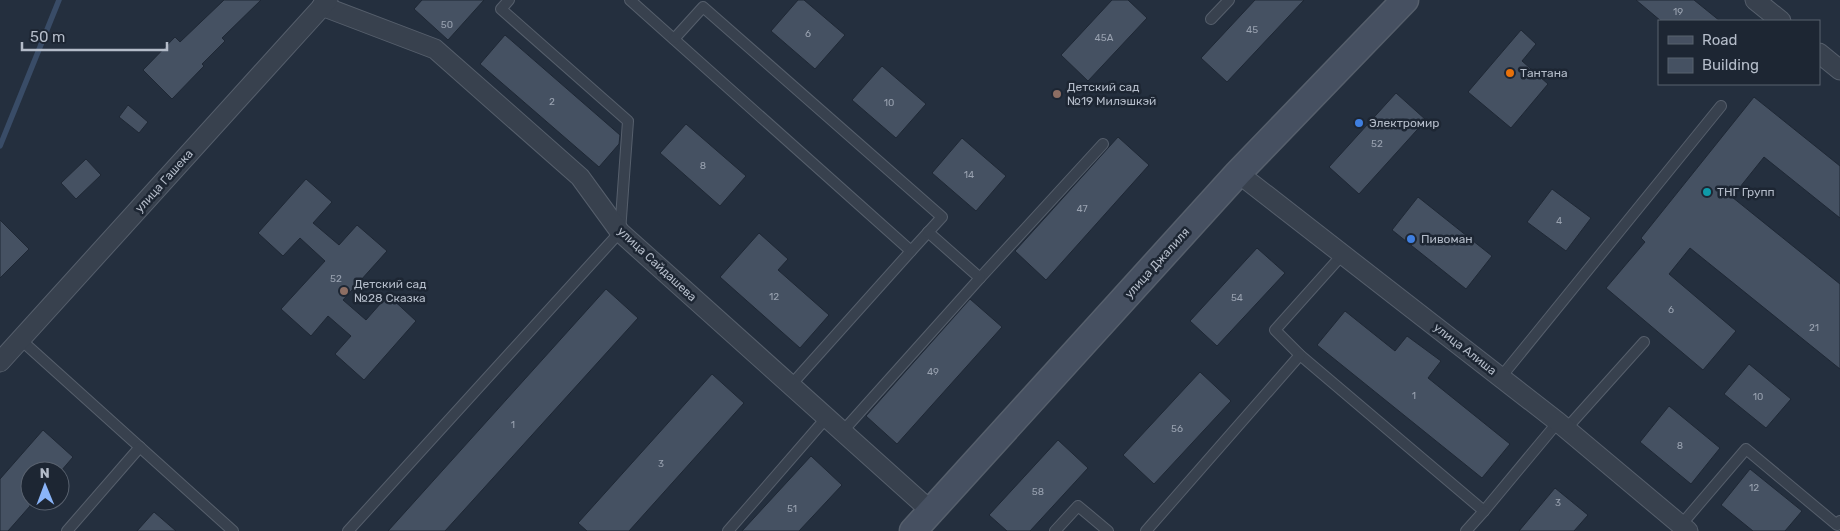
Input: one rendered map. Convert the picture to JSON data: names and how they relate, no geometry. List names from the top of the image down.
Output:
{
  "streets": {
    "main road": ["улица Джалиля"],
    "street": ["улица Гашека", "улица Сайдашева", "улица Алиша"]
  },
  "crossings": [
    ["улица Гашека", "улица Сайдашева"],
    ["улица Джалиля", "улица Сайдашева"],
    ["улица Джалиля", "улица Алиша"]
  ],
  "places": [
    "Тантана",
    "Детский сад №19 Милэшкэй",
    "Электромир",
    "ТНГ Групп",
    "Пивоман",
    "Детский сад №28 Сказка"
  ],
  "house_numbers": [
    "19",
    "50",
    "45",
    "6",
    "45А",
    "2",
    "10",
    "52",
    "8",
    "14",
    "47",
    "4",
    "52",
    "12",
    "54",
    "6",
    "21",
    "49",
    "1",
    "10",
    "1",
    "56",
    "8",
    "3",
    "12",
    "58",
    "3",
    "51"
  ],
  "legend": ["Road", "Building"],
  "scale_bar": "50 m",
  "north": "top"
}
